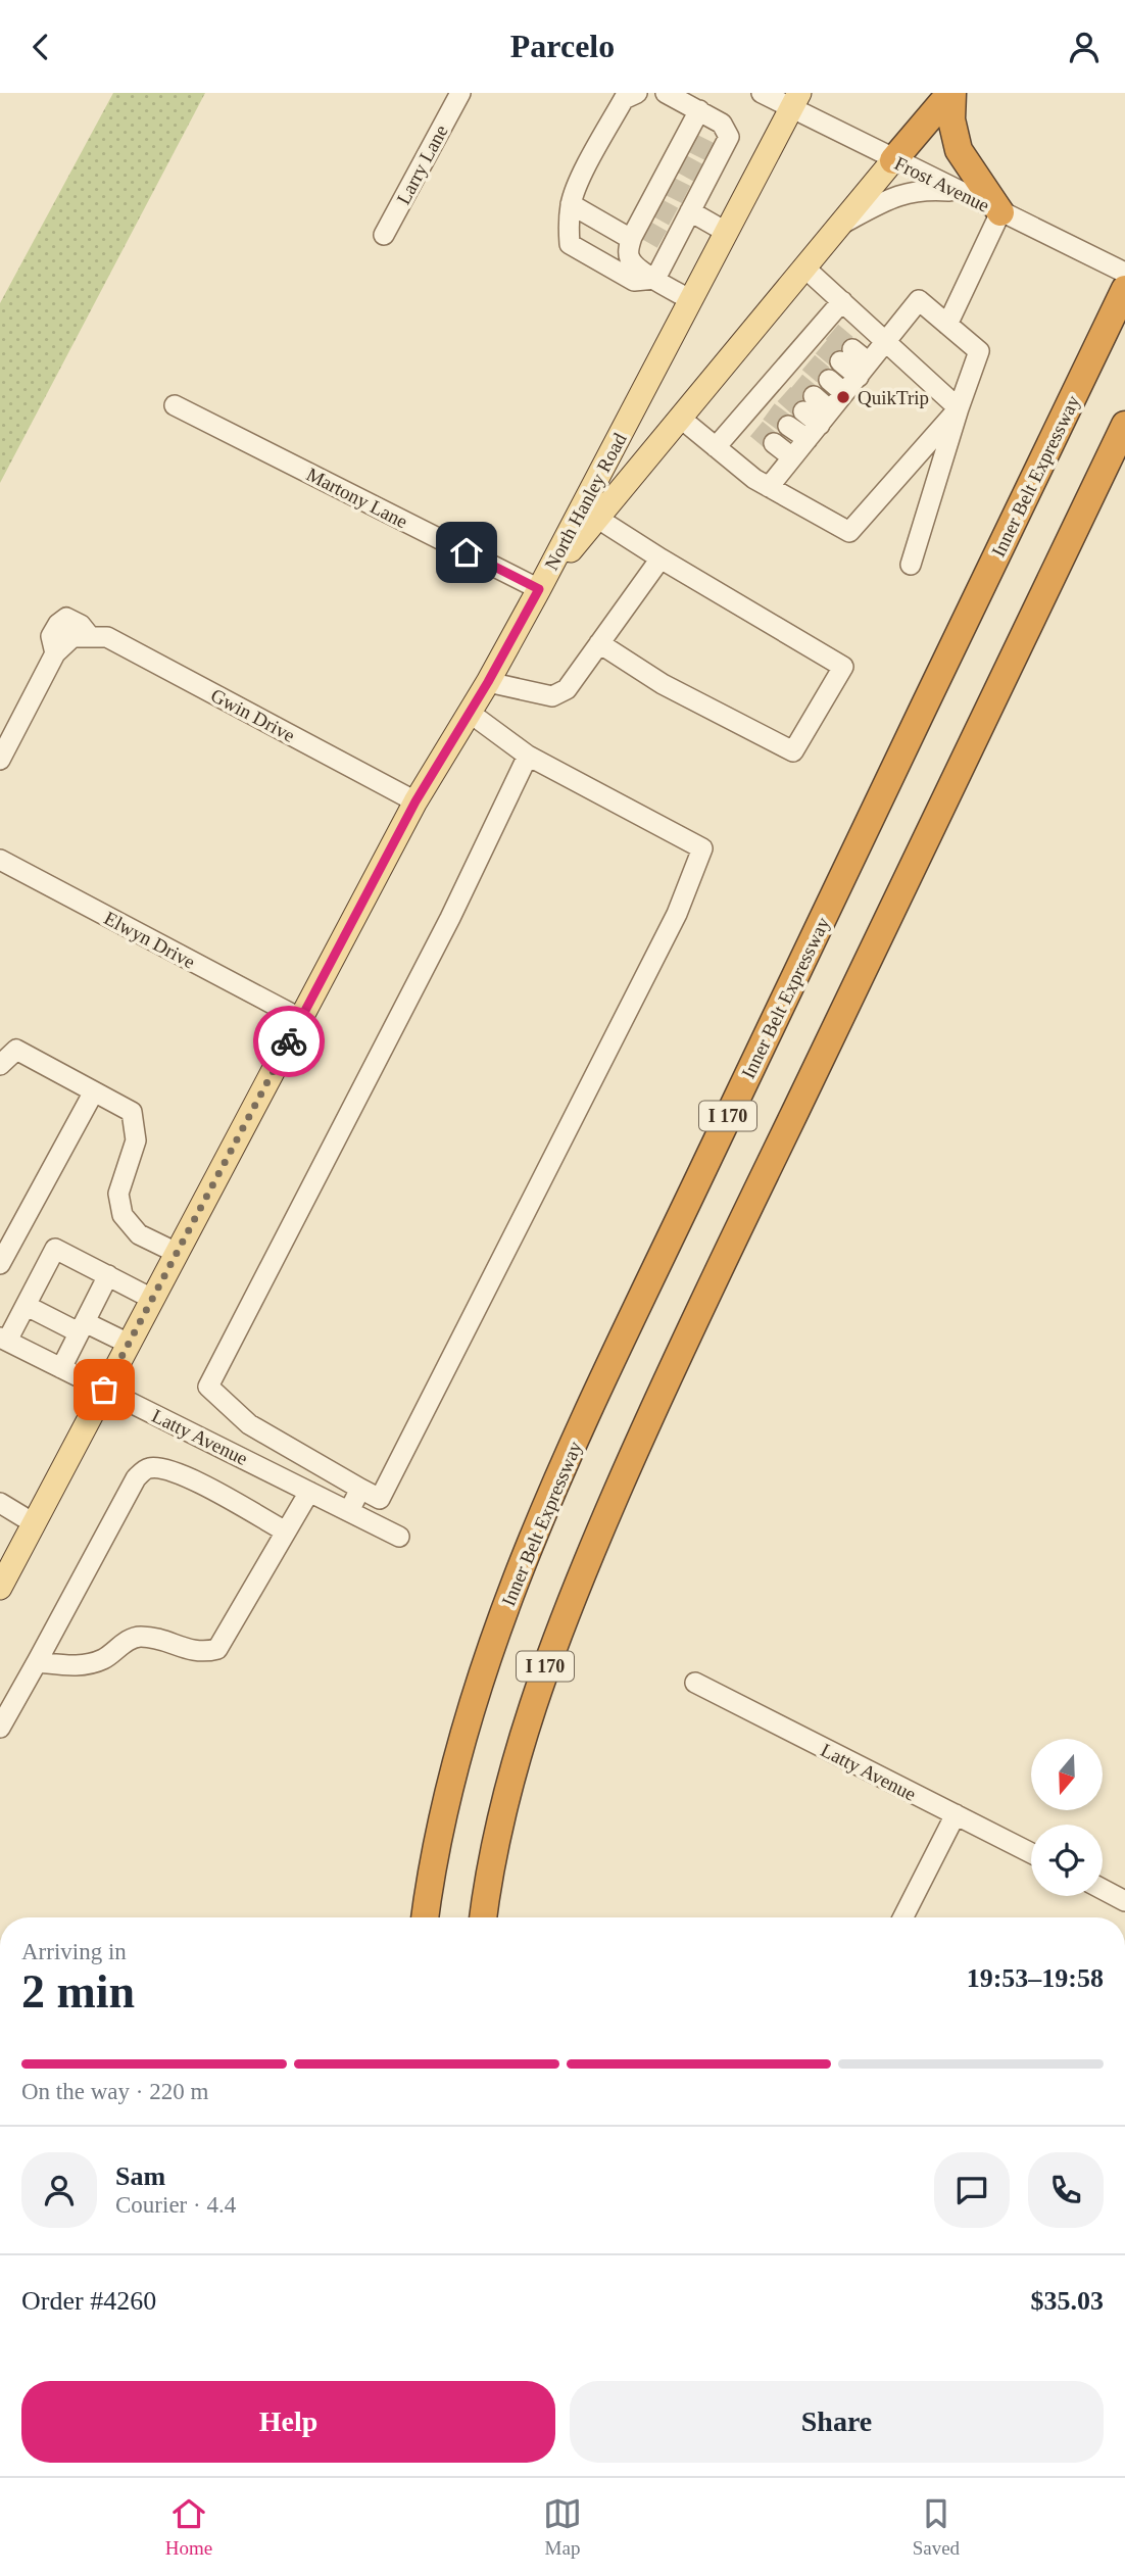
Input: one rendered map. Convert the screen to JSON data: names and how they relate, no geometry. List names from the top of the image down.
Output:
{
  "streets": {
    "highway": ["Inner Belt Expressway", "I 170"],
    "main road": ["North Hanley Road"],
    "street": [
      "Larry Lane",
      "Frost Avenue",
      "Martony Lane",
      "Gwin Drive",
      "Elwyn Drive",
      "Latty Avenue"
    ]
  },
  "crossings": [
    ["Frost Avenue", "North Hanley Road"],
    ["Martony Lane", "North Hanley Road"],
    ["North Hanley Road", "Gwin Drive"],
    ["North Hanley Road", "Elwyn Drive"],
    ["North Hanley Road", "Latty Avenue"]
  ],
  "places": ["QuikTrip"],
  "north": "bottom",
  "page": {
    "header": "Parcelo",
    "heading": ["2 min", "Arriving in", "19:53–19:58"],
    "panel": [
      "Sam",
      "Courier · 4.4",
      "Order #4260",
      "$35.03"
    ],
    "bar": "On the way · 220 m",
    "buttons": ["Help", "Share"],
    "tabs": ["Home", "Map", "Saved"]
  }
}
